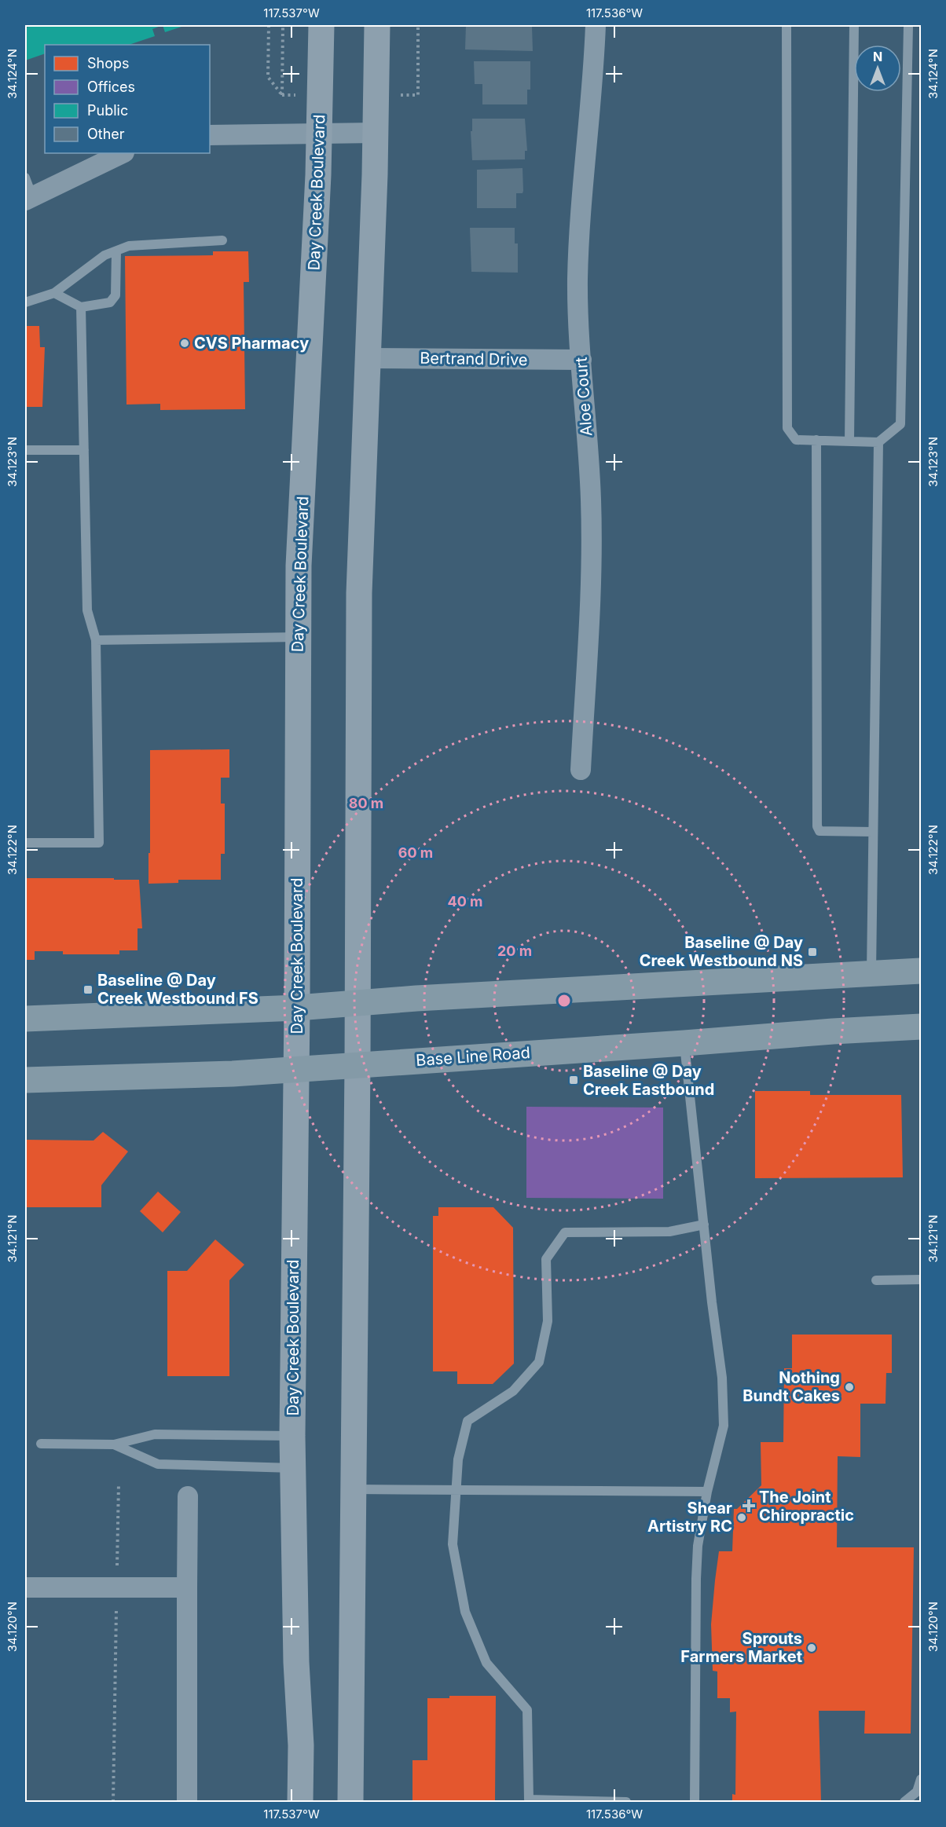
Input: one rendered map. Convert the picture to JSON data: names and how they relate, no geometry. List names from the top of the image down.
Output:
{
  "streets": {
    "main road": ["Day Creek Boulevard", "Base Line Road"],
    "street": ["Bertrand Drive", "Aloe Court"]
  },
  "crossings": [
    ["Day Creek Boulevard", "Base Line Road"],
    ["Bertrand Drive", "Aloe Court"]
  ],
  "places": {
    "other": [
      "CVS Pharmacy",
      "Nothing Bundt Cakes",
      "Shear Artistry RC",
      "Sprouts Farmers Market"
    ],
    "transit": ["Baseline @ Day Creek Westbound NS", "Baseline @ Day Creek Westbound FS", "Baseline @ Day Creek Eastbound"],
    "health": ["The Joint Chiropractic"]
  },
  "legend": [
    "Shops",
    "Offices",
    "Public",
    "Other"
  ],
  "north": "top",
  "coordinates": [
    "117.537°W",
    "117.536°W",
    "34.124°N",
    "34.123°N",
    "34.122°N",
    "34.121°N",
    "34.120°N"
  ],
  "rings": [
    "80 m",
    "60 m",
    "40 m",
    "20 m"
  ]
}
